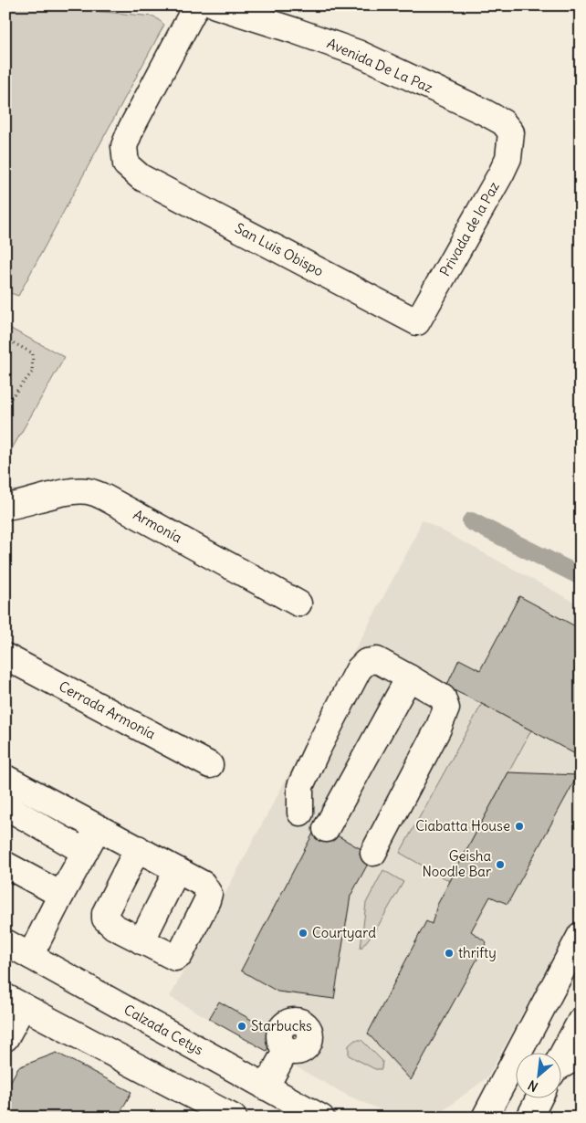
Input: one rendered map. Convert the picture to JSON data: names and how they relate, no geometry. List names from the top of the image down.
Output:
{
  "streets": {
    "street": [
      "Avenida De La Paz",
      "Privada de la Paz",
      "San Luis Obispo",
      "Armonía",
      "Cerrada Armonía",
      "Calzada Cetys"
    ]
  },
  "crossings": [
    ["Avenida De La Paz", "Privada de la Paz"],
    ["Privada de la Paz", "San Luis Obispo"]
  ],
  "places": [
    "Ciabatta House",
    "Geisha Noodle Bar",
    "Courtyard",
    "thrifty",
    "Starbucks"
  ],
  "north": "bottom left"
}
